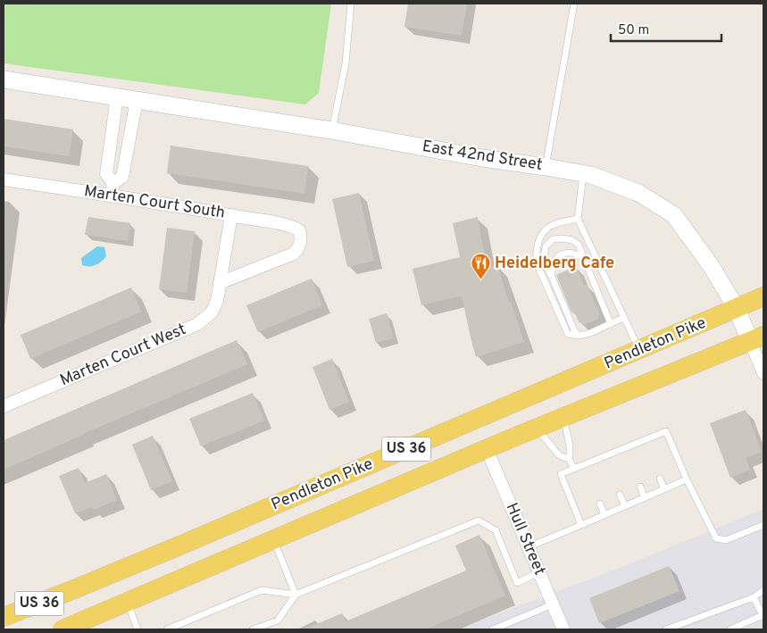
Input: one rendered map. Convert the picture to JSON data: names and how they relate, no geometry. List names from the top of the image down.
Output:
{
  "streets": {
    "main road": ["Pendleton Pike", "US 36"],
    "street": [
      "East 42nd Street",
      "Marten Court South",
      "Marten Court West",
      "Hull Street"
    ]
  },
  "crossings": [
    ["East 42nd Street", "Pendleton Pike"],
    ["Marten Court South", "Marten Court West"],
    ["Pendleton Pike", "Hull Street"]
  ],
  "places": {
    "restaurant": ["Heidelberg Cafe"]
  },
  "scale_bar": "50 m"
}
